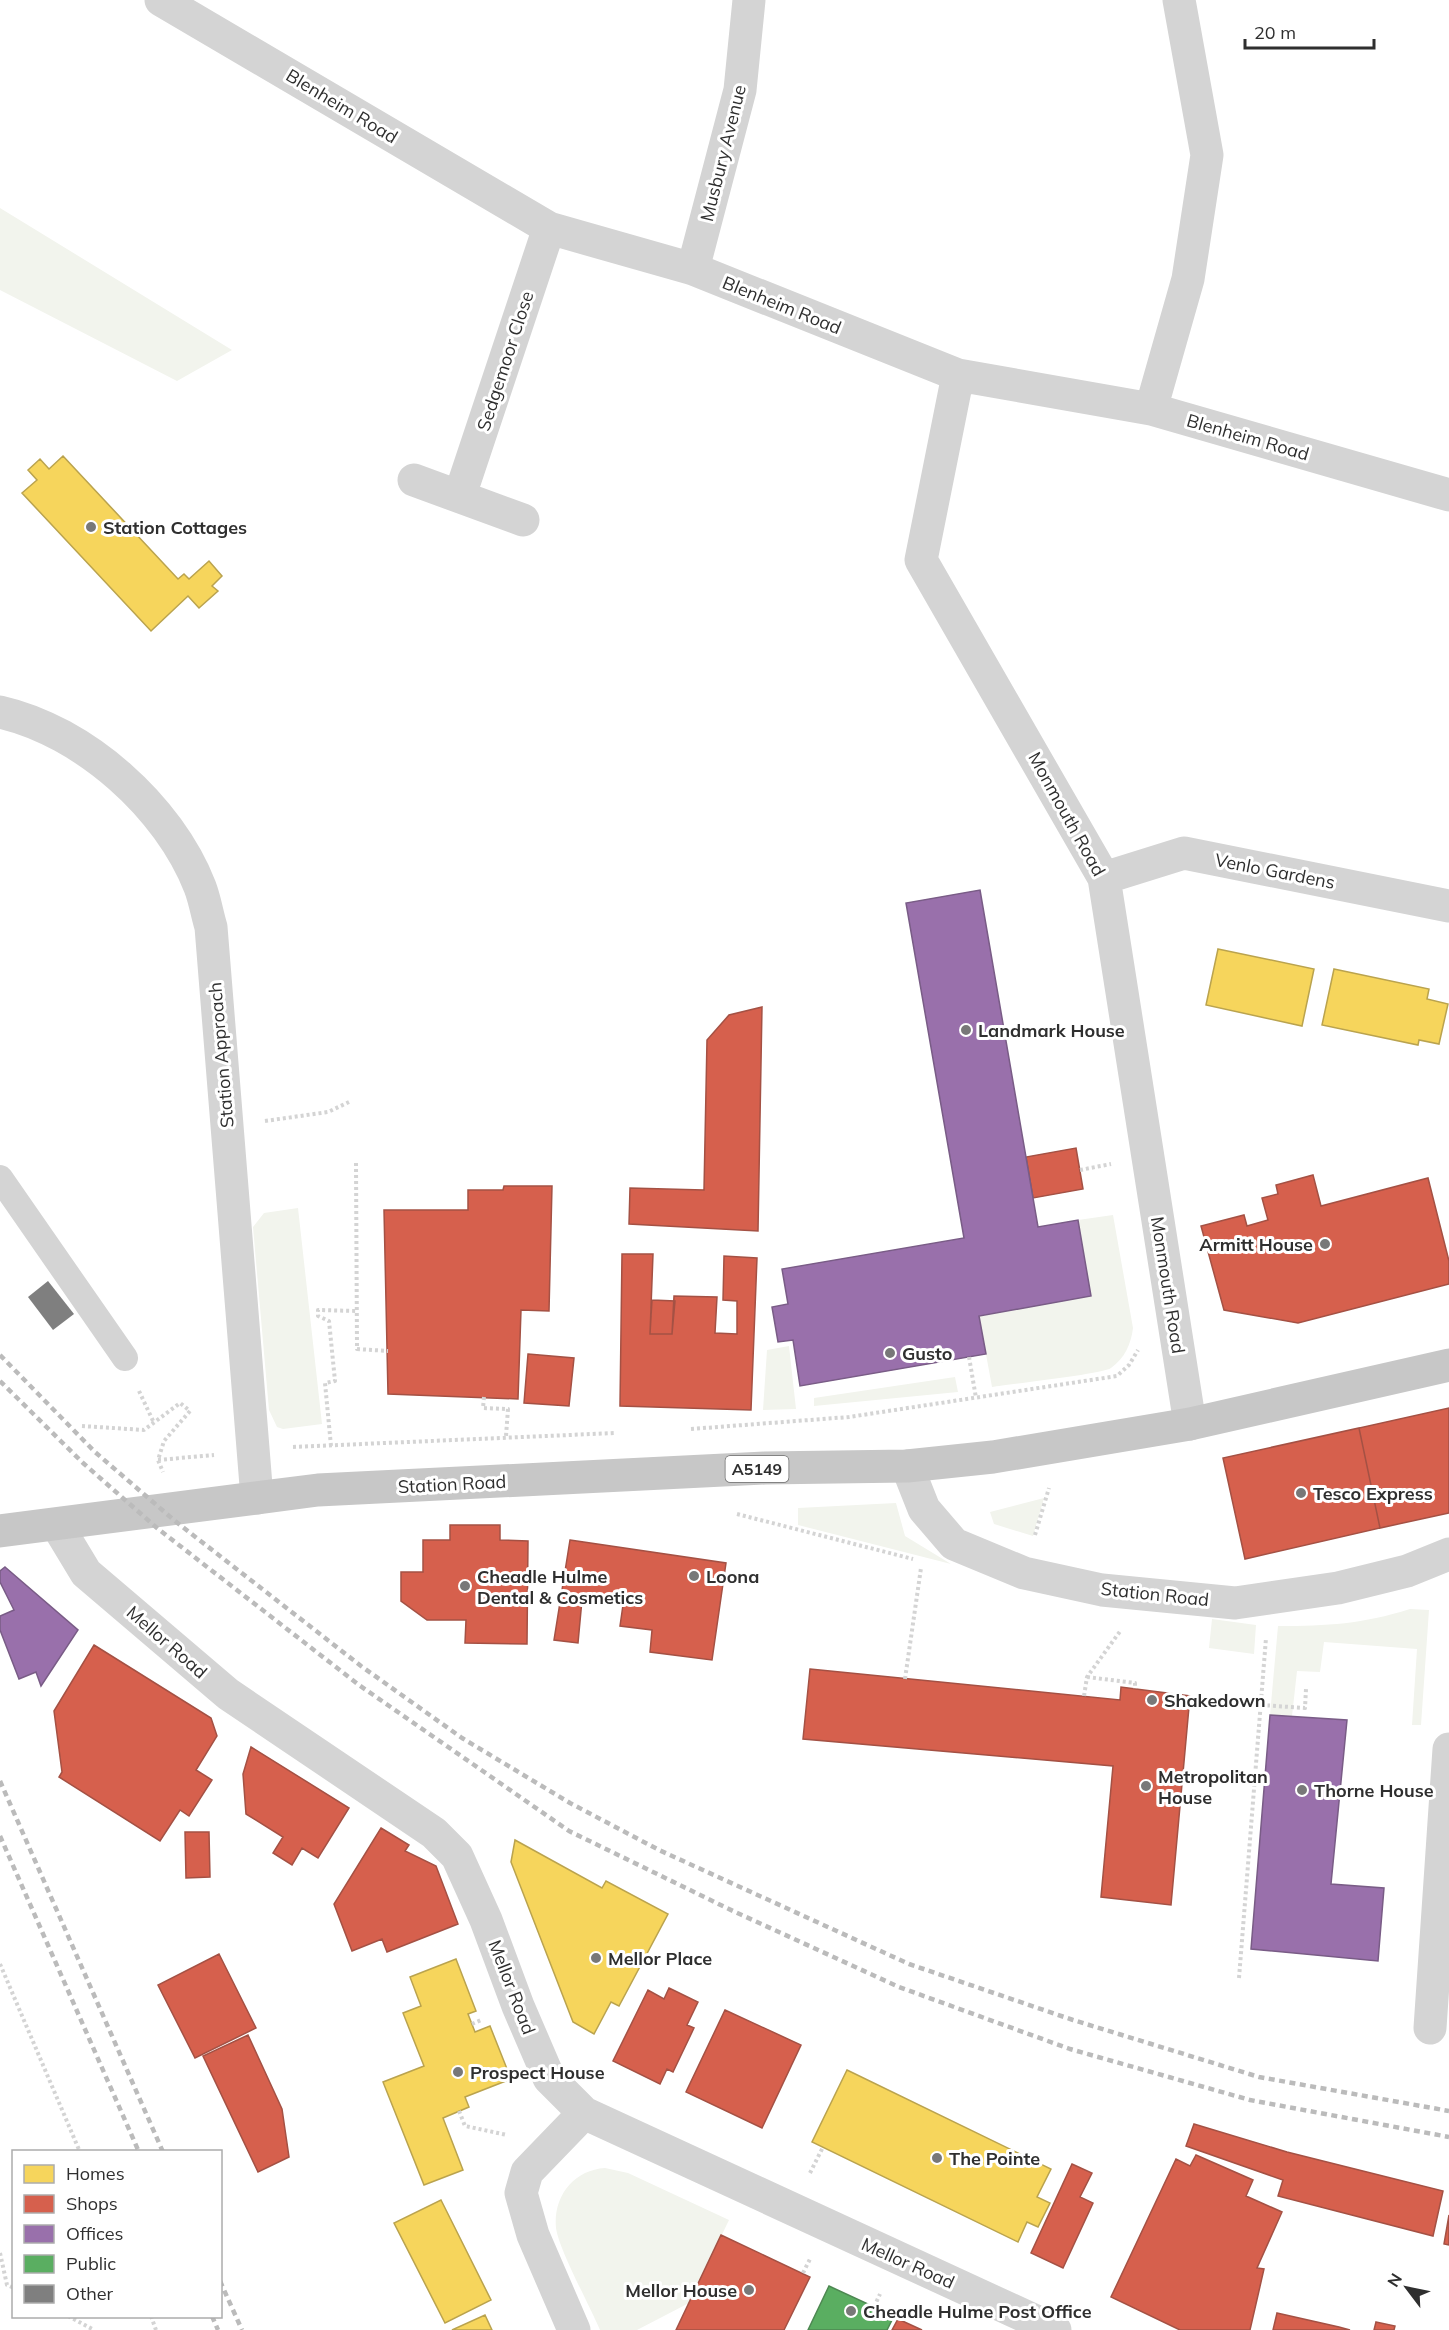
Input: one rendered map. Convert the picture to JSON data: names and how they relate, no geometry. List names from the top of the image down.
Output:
{
  "streets": {
    "main road": ["A5149", "Station Road"],
    "street": [
      "Blenheim Road",
      "Musbury Avenue",
      "Sedgemoor Close",
      "Monmouth Road",
      "Venlo Gardens",
      "Station Approach",
      "Mellor Road"
    ]
  },
  "crossings": [
    ["Blenheim Road", "Musbury Avenue"],
    ["Blenheim Road", "Sedgemoor Close"],
    ["Blenheim Road", "Monmouth Road"],
    ["Monmouth Road", "Venlo Gardens"],
    ["Monmouth Road", "Station Road"],
    ["Station Approach", "Station Road"],
    ["Station Road", "Mellor Road"]
  ],
  "places": [
    "Station Cottages",
    "Landmark House",
    "Armitt House",
    "Gusto",
    "Tesco Express",
    "Loona",
    "Cheadle Hulme Dental & Cosmetics",
    "Shakedown",
    "Metropolitan House",
    "Thorne House",
    "Mellor Place",
    "Prospect House",
    "The Pointe",
    "Mellor House",
    "Cheadle Hulme Post Office"
  ],
  "legend": [
    "Homes",
    "Shops",
    "Offices",
    "Public",
    "Other"
  ],
  "scale_bar": "20 m",
  "north": "top left"
}
